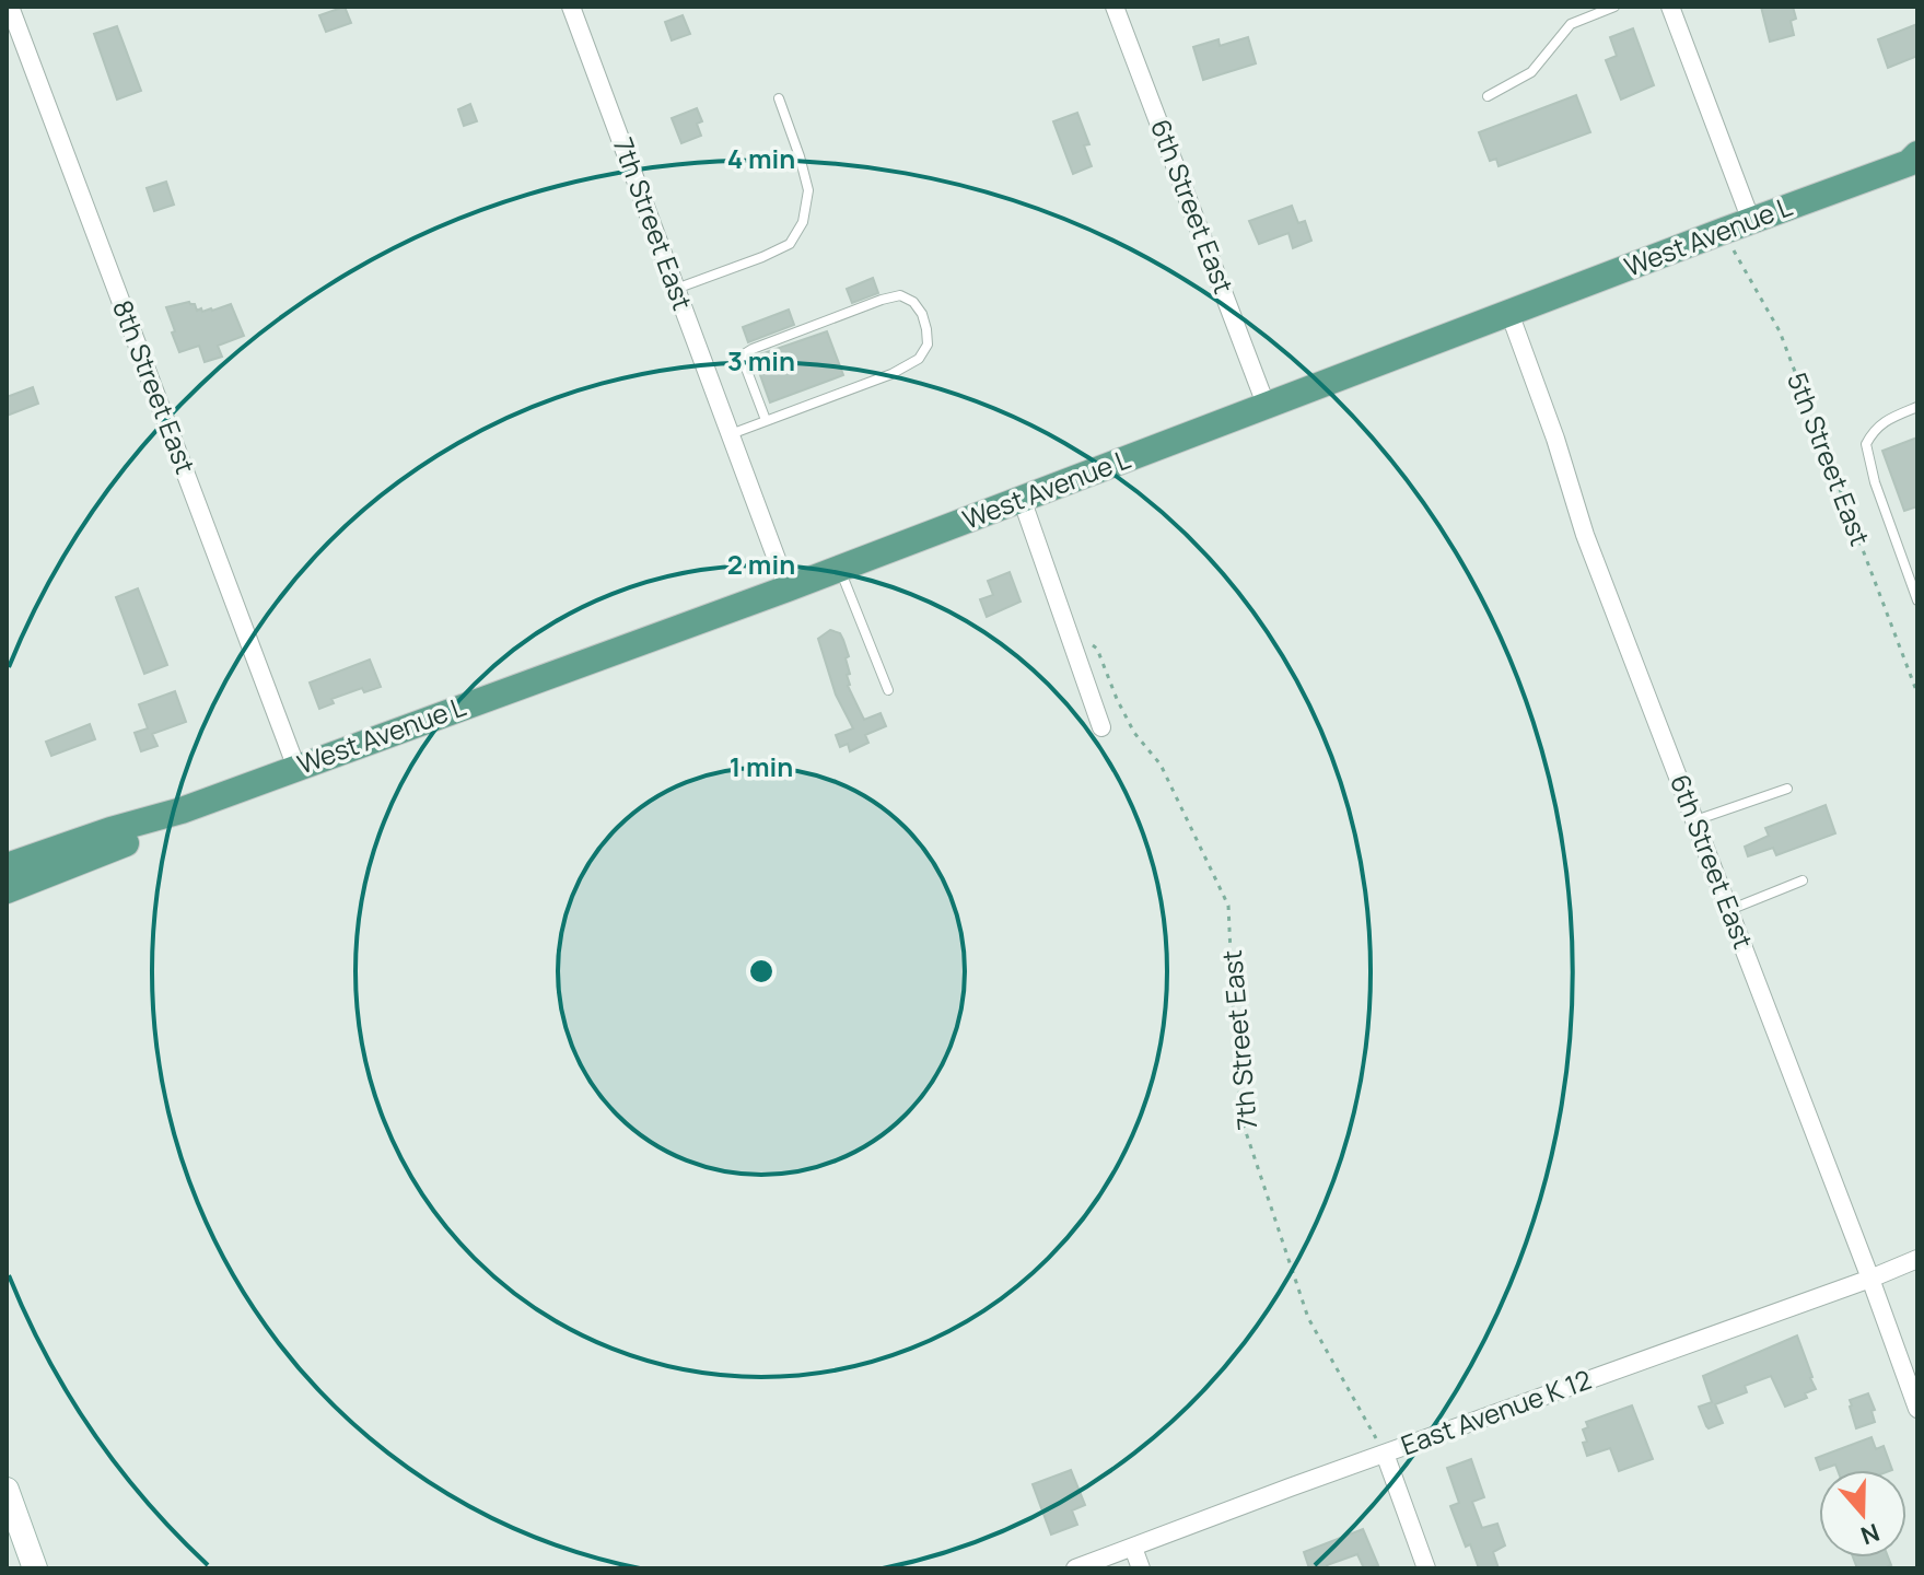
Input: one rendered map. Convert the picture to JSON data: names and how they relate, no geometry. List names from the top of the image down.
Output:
{
  "streets": {
    "main road": ["West Avenue L"],
    "street": [
      "6th Street East",
      "7th Street East",
      "8th Street East",
      "East Avenue K 12"
    ],
    "path": ["5th Street East"]
  },
  "crossings": [
    ["6th Street East", "West Avenue L"],
    ["6th Street East", "East Avenue K 12"],
    ["7th Street East", "West Avenue L"],
    ["7th Street East", "East Avenue K 12"],
    ["West Avenue L", "8th Street East"],
    ["West Avenue L", "5th Street East"]
  ],
  "north": "bottom",
  "rings": [
    "4 min",
    "3 min",
    "2 min",
    "1 min"
  ]
}
